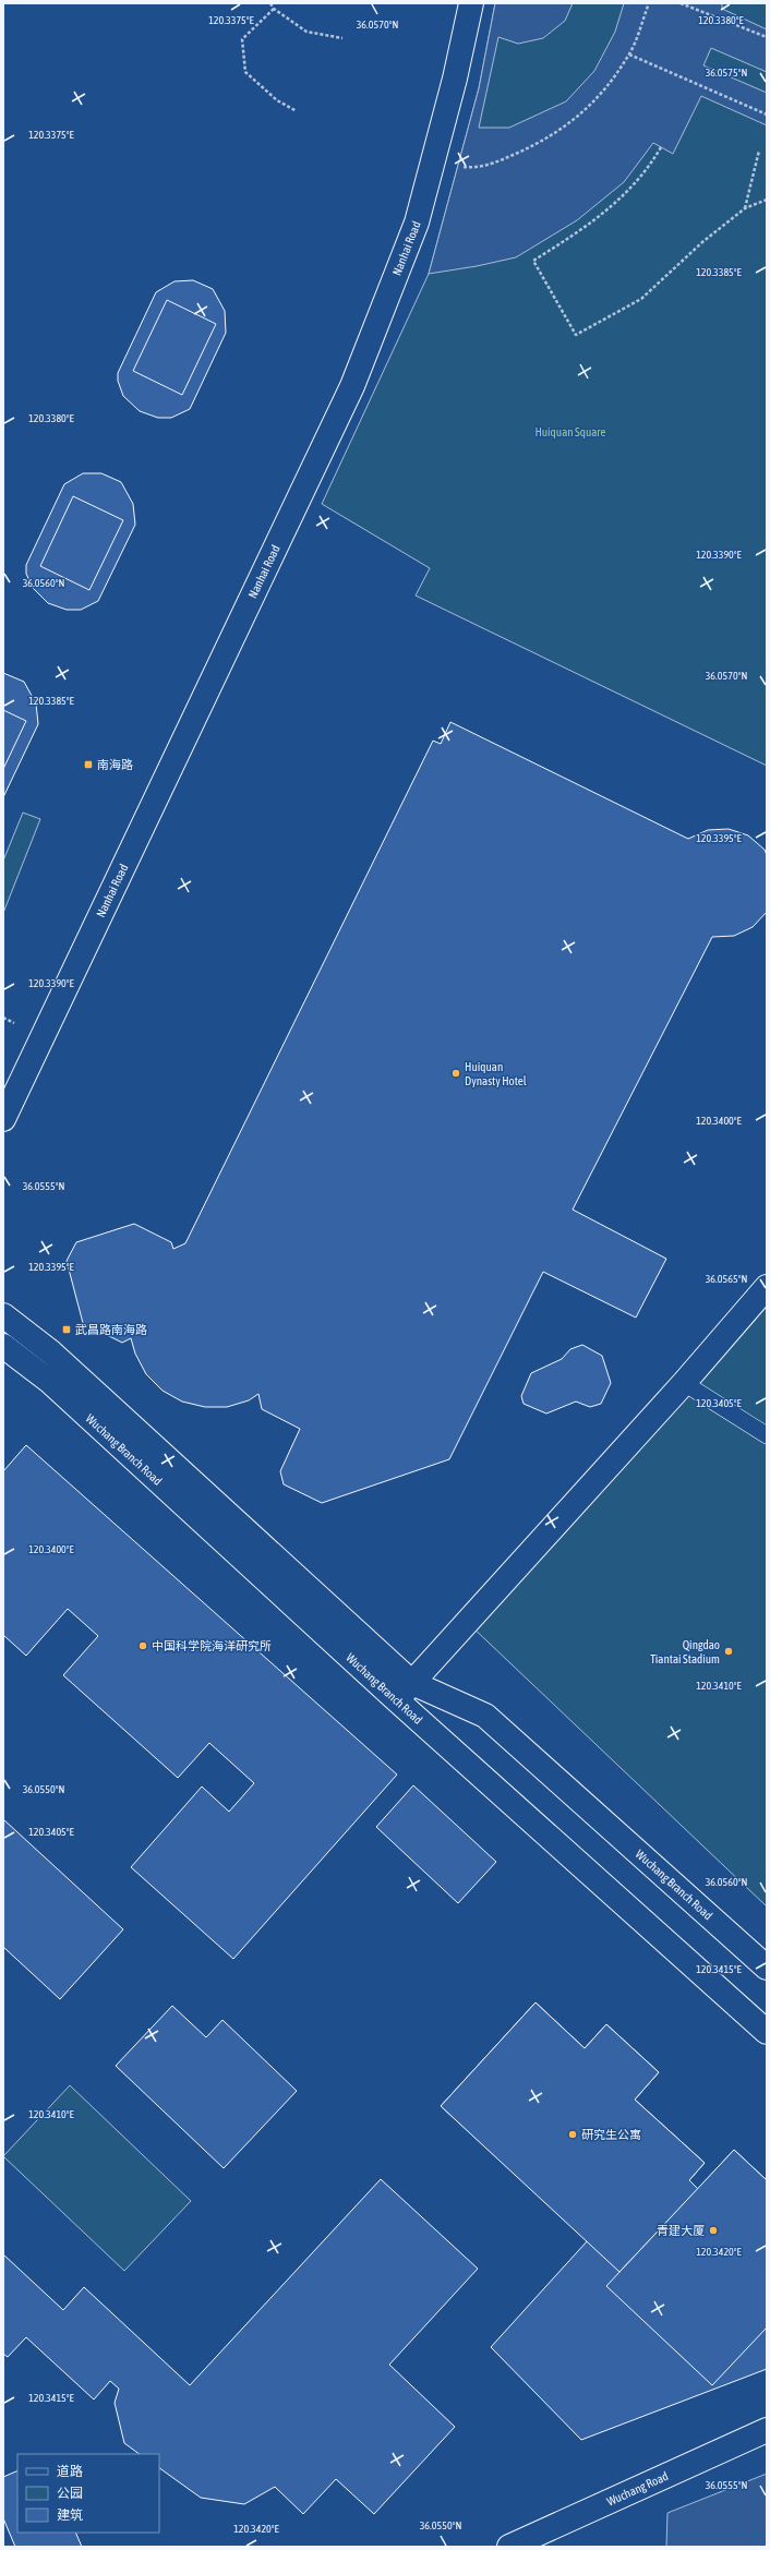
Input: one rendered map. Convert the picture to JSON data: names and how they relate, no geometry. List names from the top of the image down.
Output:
{
  "streets": {
    "street": ["Nanhai Road", "Wuchang Branch Road", "Wuchang Road"]
  },
  "parks": ["Huiquan Square"],
  "places": {
    "transit": ["南海路", "武昌路南海路"],
    "other": [
      "Huiquan Dynasty Hotel",
      "中国科学院海洋研究所",
      "Qingdao Tiantai Stadium",
      "研究生公寓",
      "青建大厦"
    ]
  },
  "legend": ["道路", "公园", "建筑"],
  "coordinates": [
    "120.3375°E",
    "120.3380°E",
    "36.0570°N",
    "36.0575°N",
    "120.3385°E",
    "120.3390°E",
    "36.0560°N",
    "120.3395°E",
    "120.3400°E",
    "36.0555°N",
    "36.0565°N",
    "120.3405°E",
    "120.3410°E",
    "36.0550°N",
    "120.3415°E",
    "120.3420°E"
  ]
}
